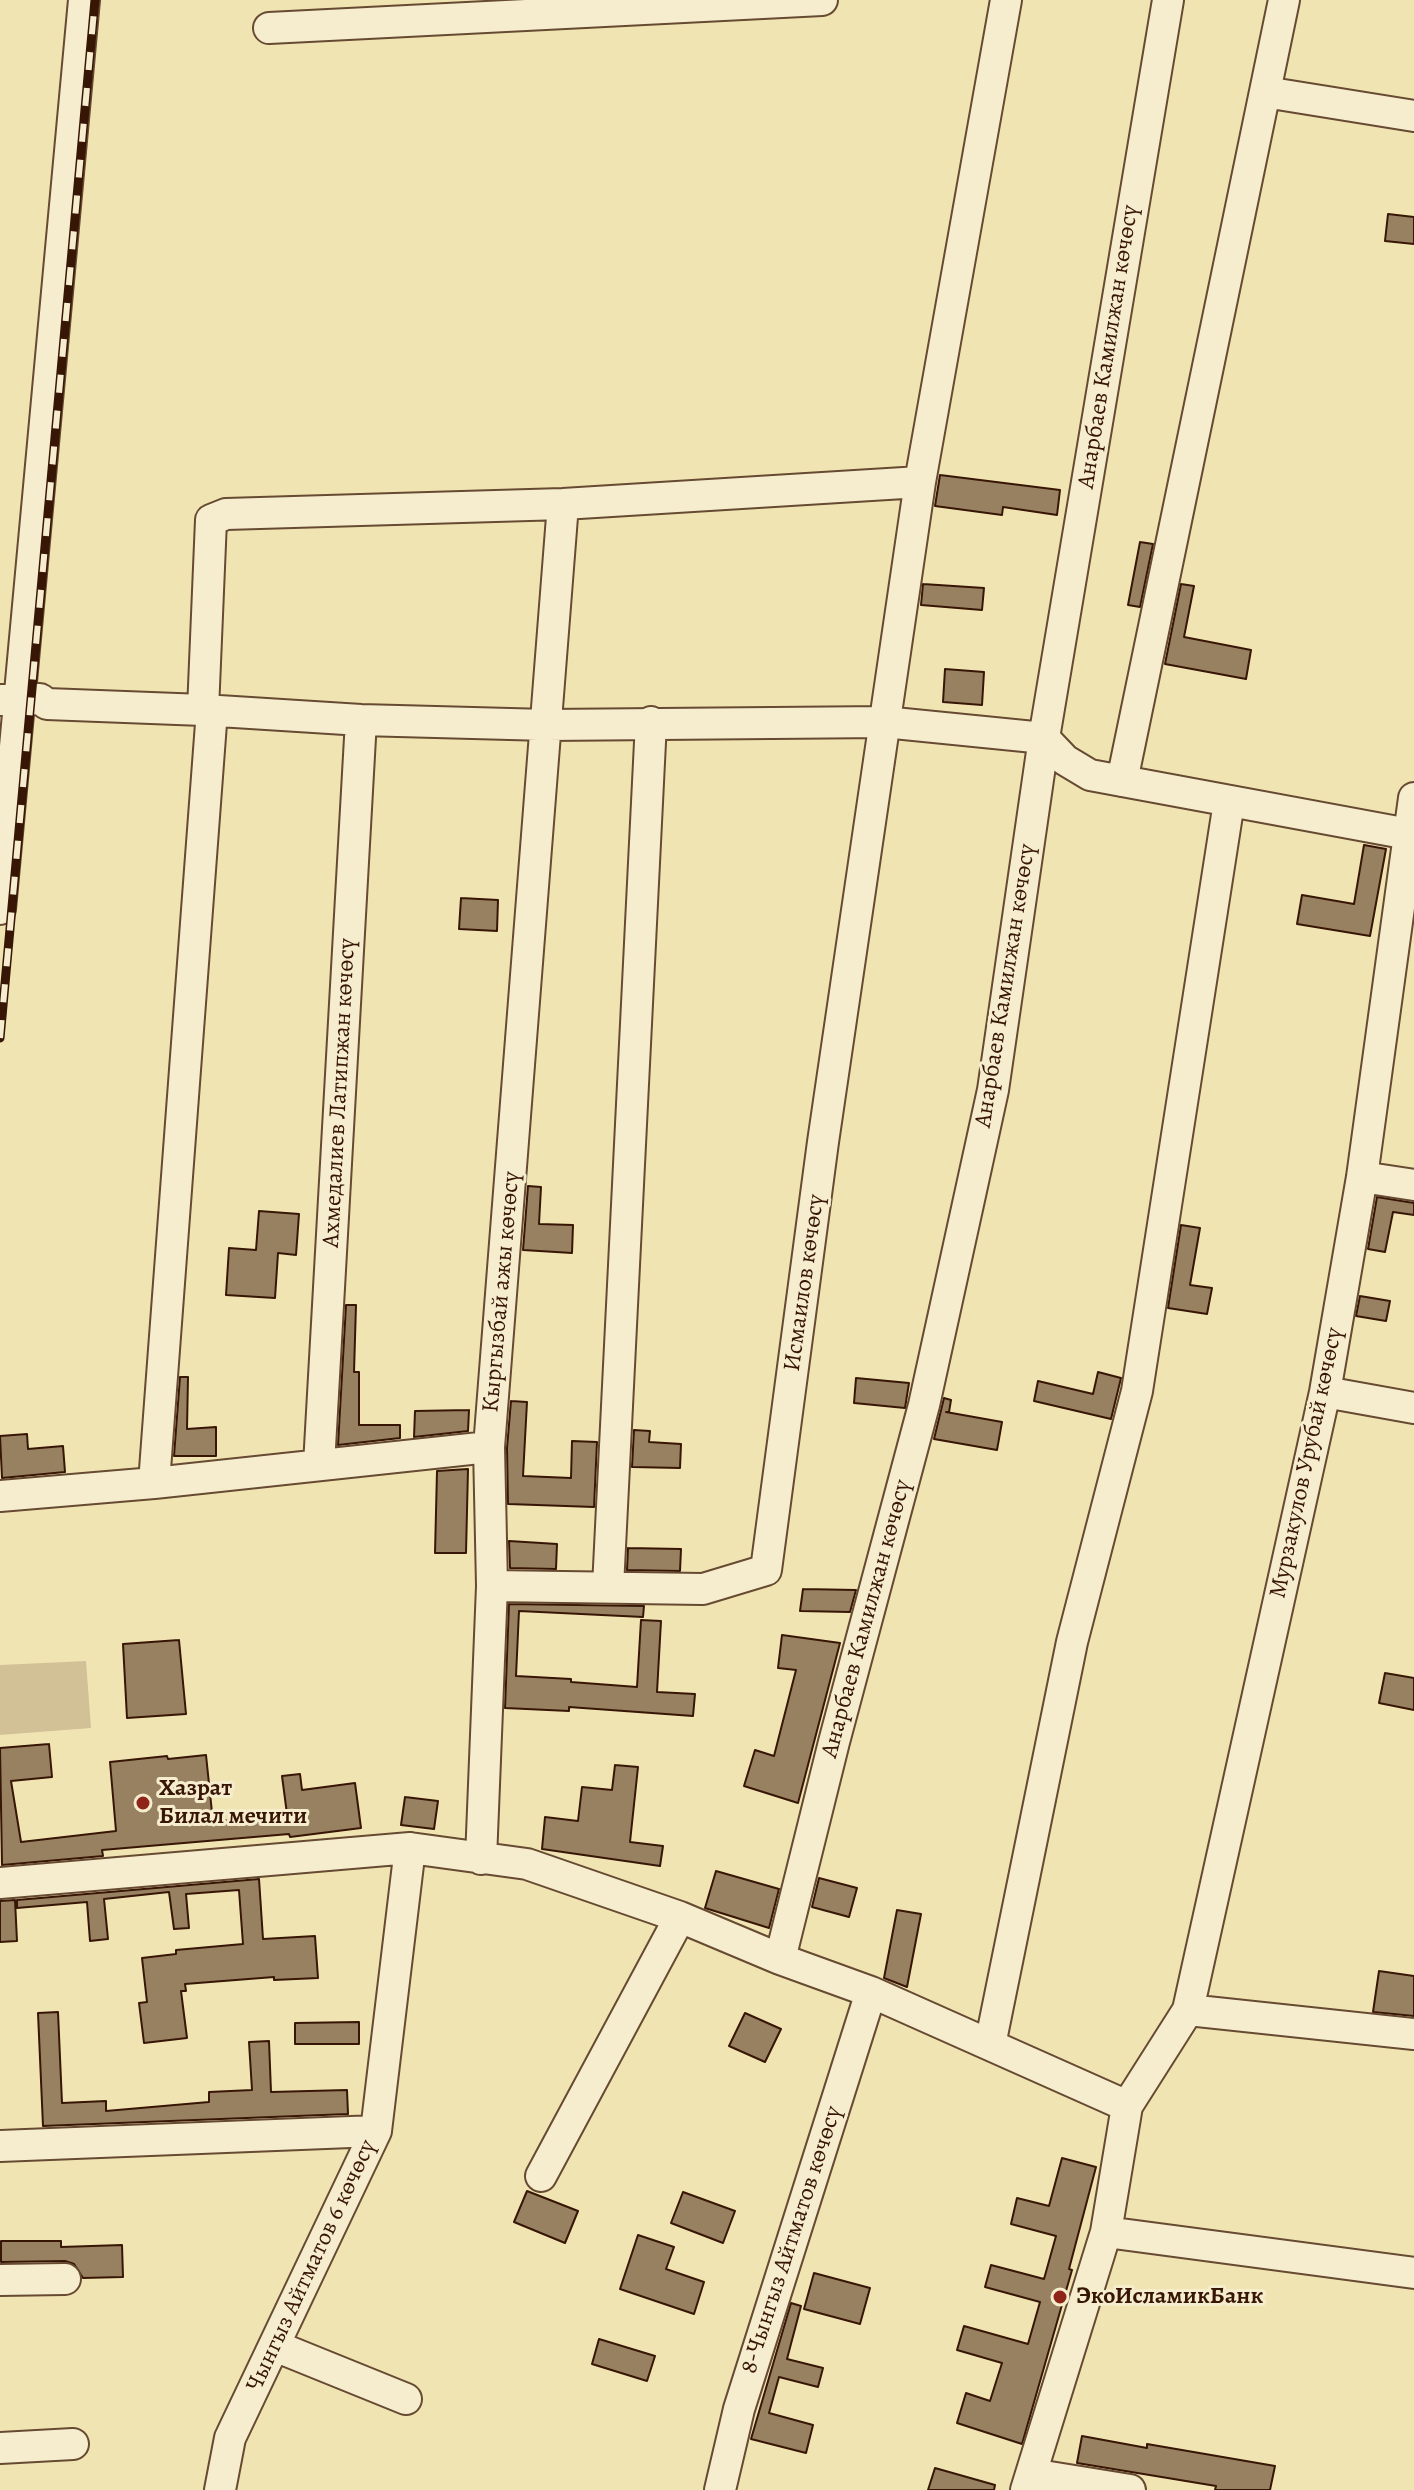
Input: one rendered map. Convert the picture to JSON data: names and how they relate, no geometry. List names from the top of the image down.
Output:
{
  "streets": {
    "street": [
      "Анарбаев Камилжан көчөсү",
      "Ахмедалиев Латипжан көчөсү",
      "Исмаилов көчөсү",
      "Кыргызбай ажы көчөсү",
      "Мурзакулов Урубай көчөсү",
      "8-Чынгыз Айтматов көчөсү",
      "Чынгыз Айтматов 6 көчөсү"
    ]
  },
  "crossings": [
    ["Исмаилов көчөсү", "Кыргызбай ажы көчөсү"]
  ],
  "places": ["Хазрат Билал мечити", "ЭкоИсламикБанк"]
}
